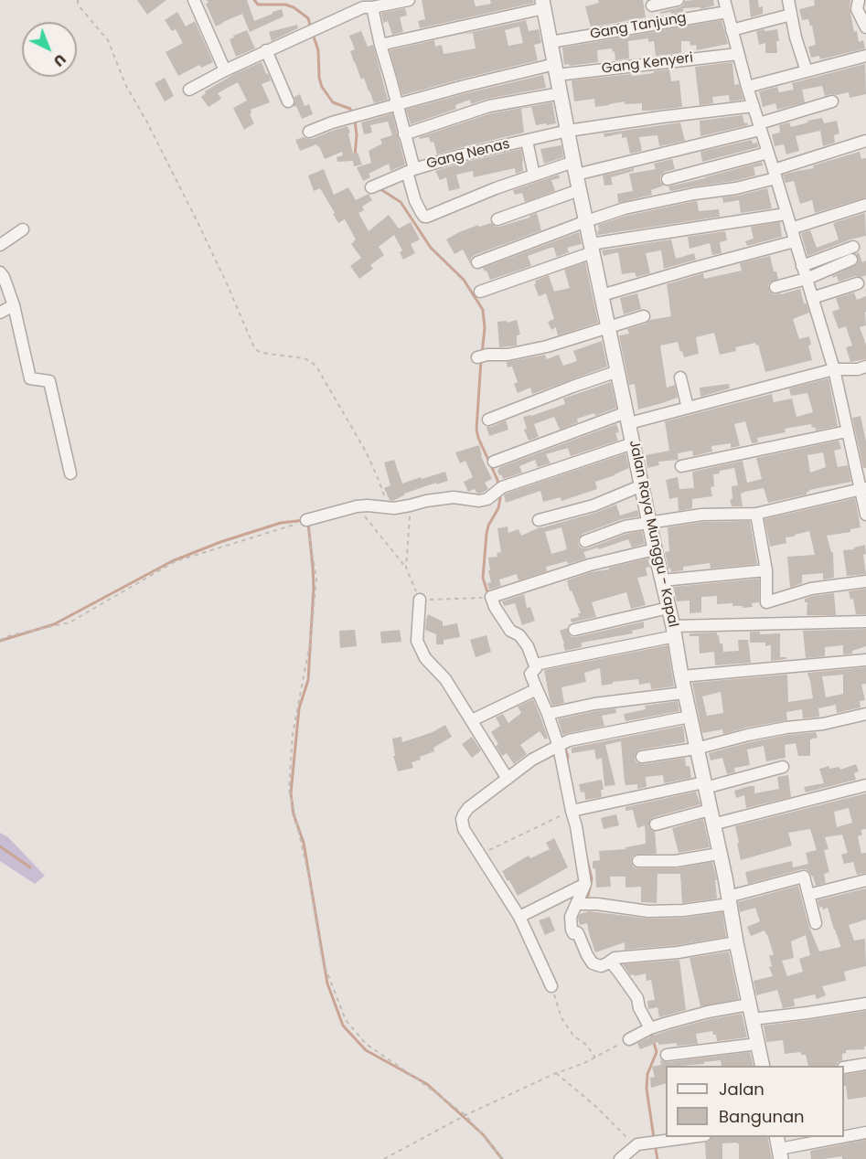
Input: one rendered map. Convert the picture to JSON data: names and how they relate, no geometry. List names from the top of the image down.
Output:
{
  "streets": {
    "street": [
      "Gang Tanjung",
      "Gang Kenyeri",
      "Gang Nenas",
      "Jalan Raya Munggu - Kapal"
    ]
  },
  "crossings": [
    ["Gang Tanjung", "Jalan Raya Munggu - Kapal"],
    ["Gang Kenyeri", "Jalan Raya Munggu - Kapal"],
    ["Gang Nenas", "Jalan Raya Munggu - Kapal"]
  ],
  "legend": ["Jalan", "Bangunan"],
  "north": "bottom right"
}
